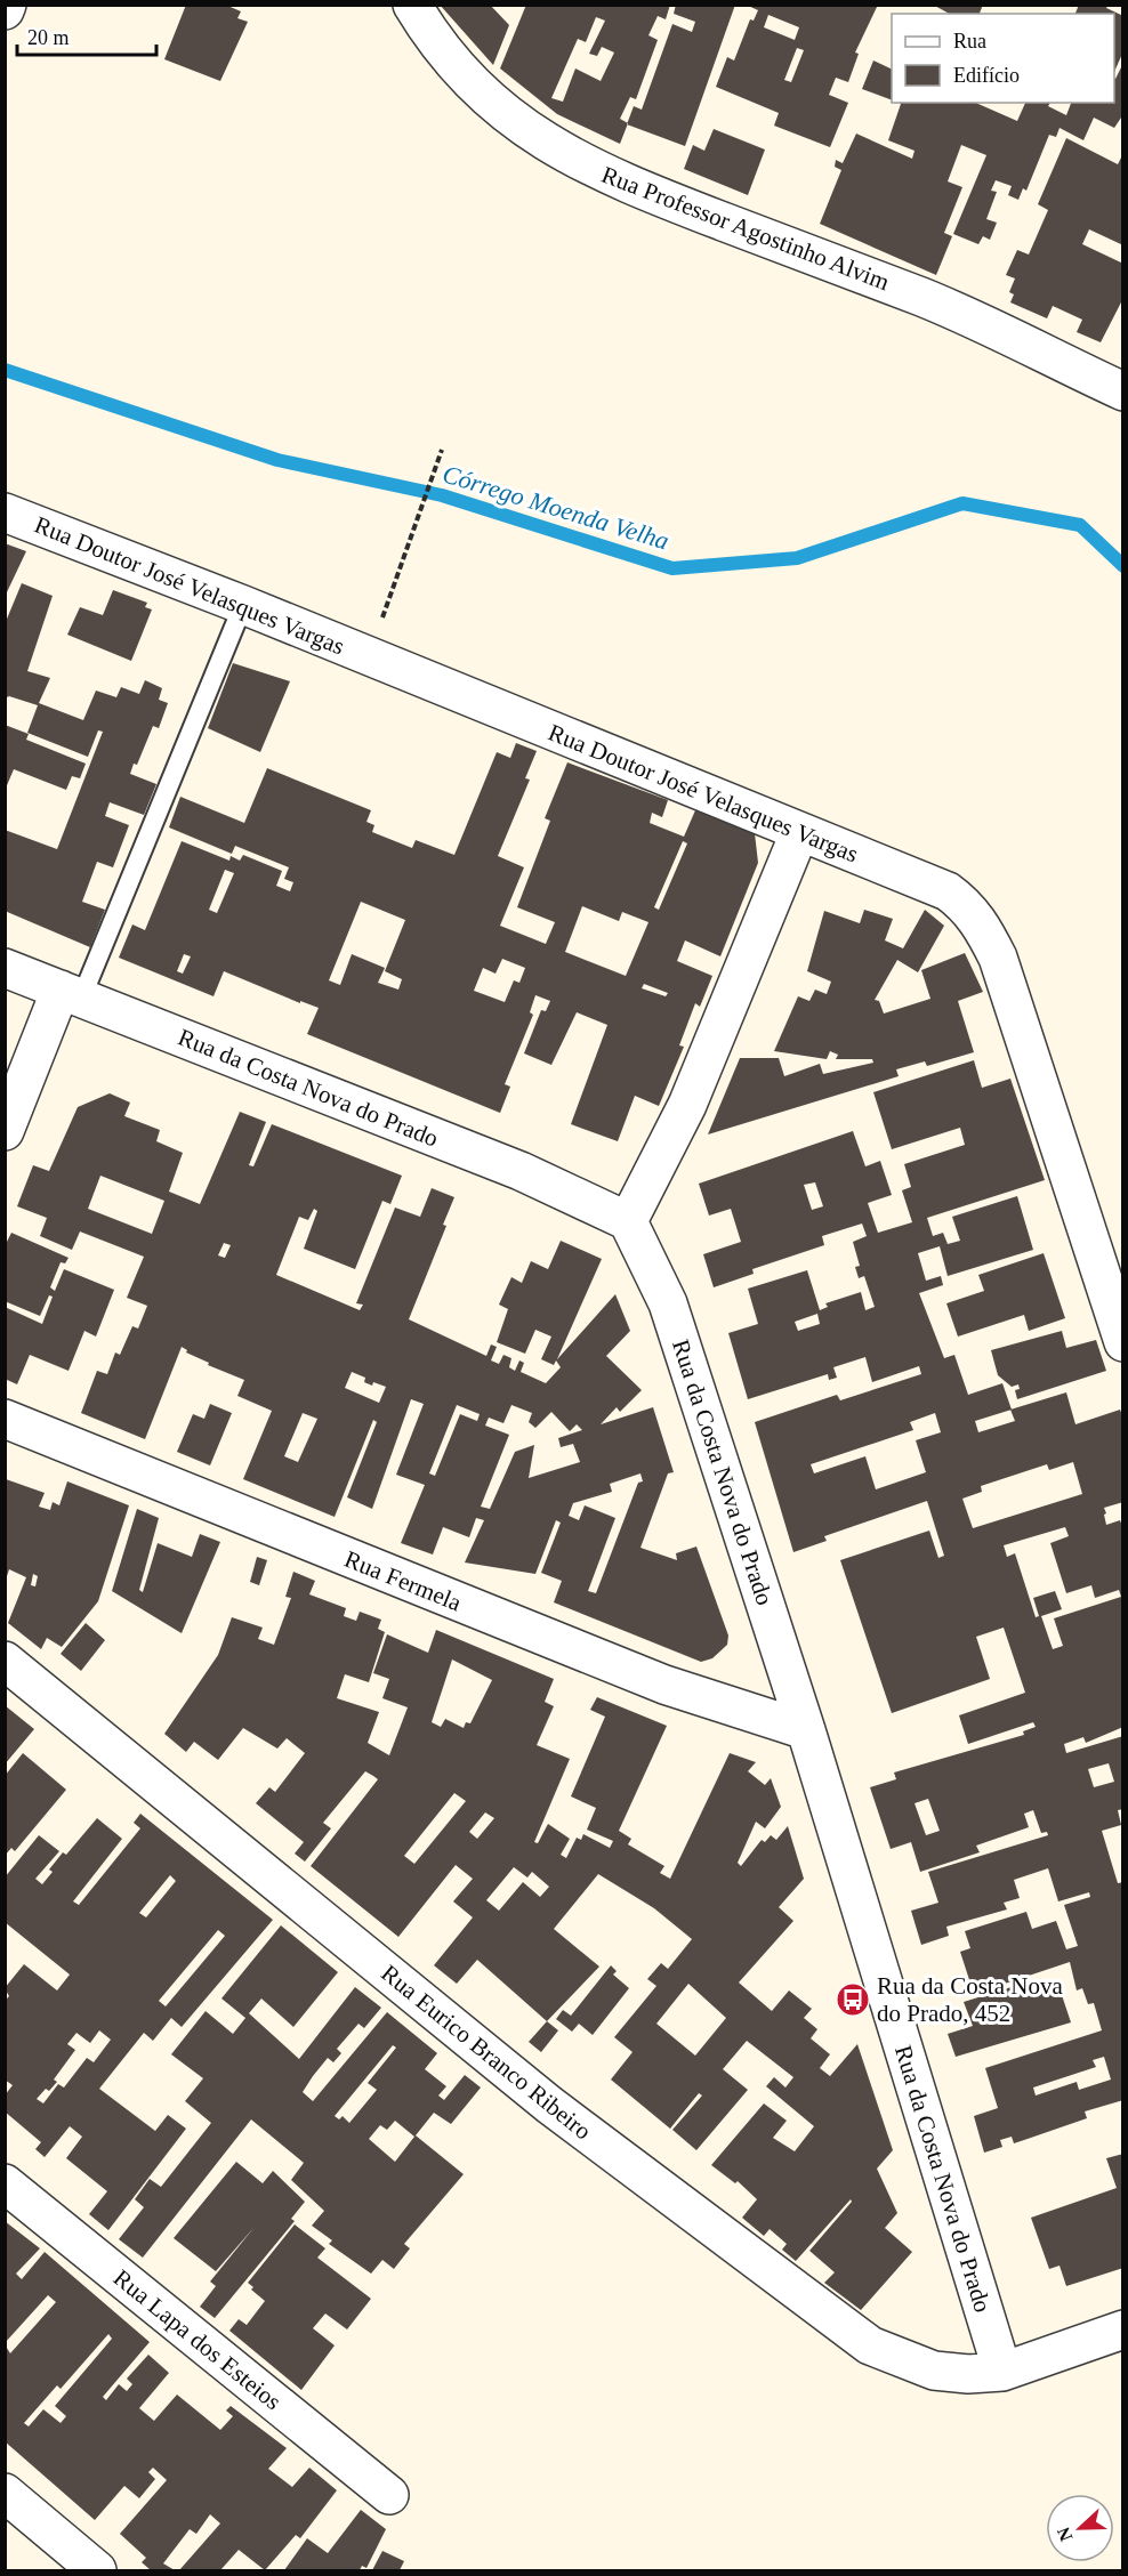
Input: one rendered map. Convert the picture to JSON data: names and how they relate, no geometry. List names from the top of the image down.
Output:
{
  "streets": {
    "street": [
      "Rua Professor Agostinho Alvim",
      "Rua Doutor José Velasques Vargas",
      "Rua da Costa Nova do Prado",
      "Rua Fermela",
      "Rua Eurico Branco Ribeiro",
      "Rua Lapa dos Esteios"
    ]
  },
  "crossings": [
    ["Rua da Costa Nova do Prado", "Rua Fermela"],
    ["Rua da Costa Nova do Prado", "Rua Eurico Branco Ribeiro"]
  ],
  "water": ["Córrego Moenda Velha"],
  "places": {
    "bus stop": ["Rua da Costa Nova do Prado, 452"]
  },
  "legend": ["Rua", "Edifício"],
  "scale_bar": "20 m",
  "north": "left"
}
